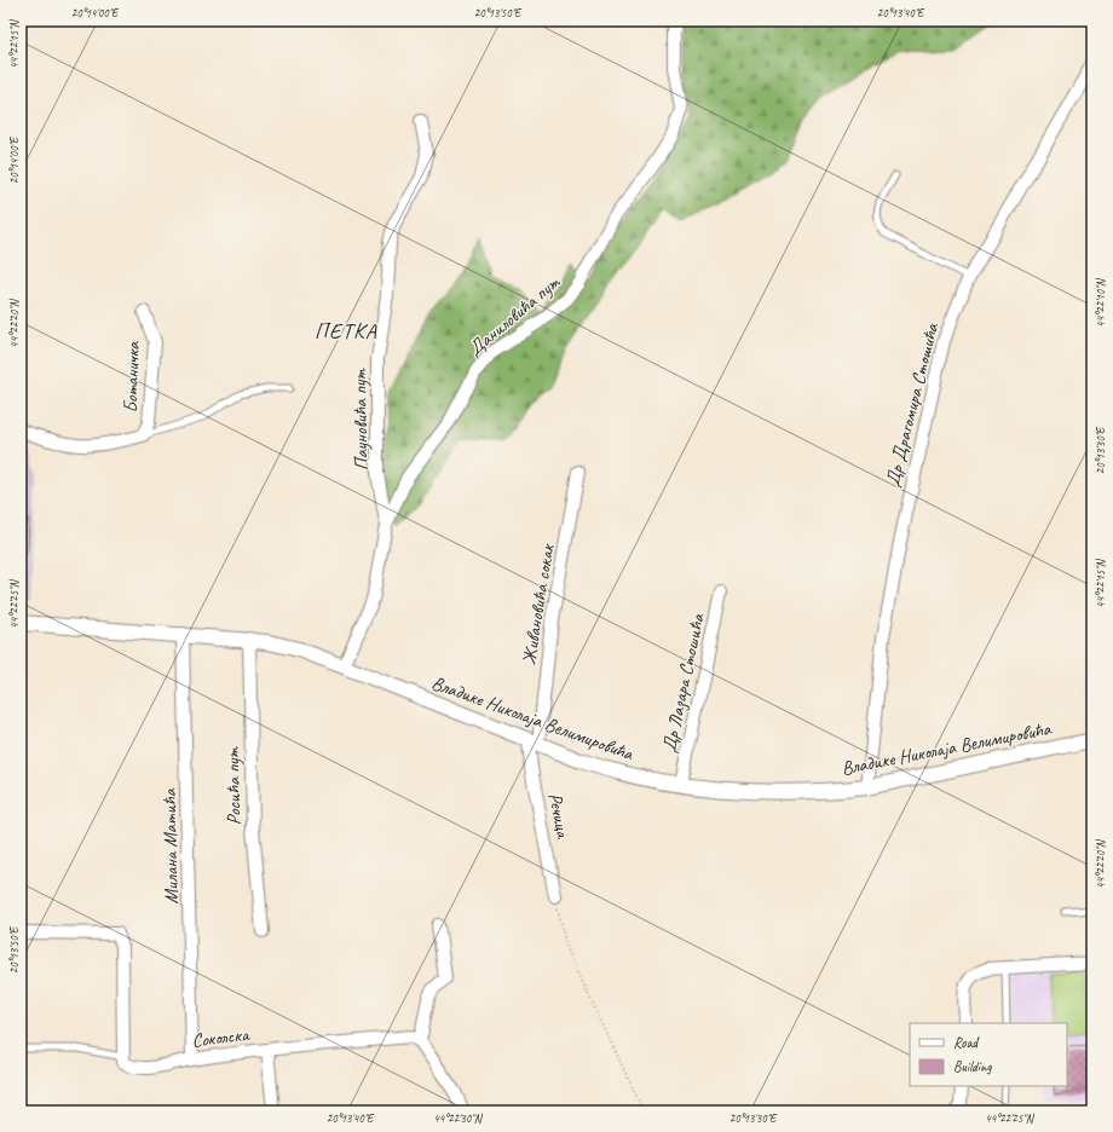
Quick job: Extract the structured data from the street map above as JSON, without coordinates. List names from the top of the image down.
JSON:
{
  "streets": {
    "street": [
      "Даниловића пут",
      "Ботаничка",
      "Др Драгомира Стошића",
      "Пауновића пут",
      "Живановића сокак",
      "Др Лазара Стошића",
      "Владике Николаја Велимировића",
      "Росића пут",
      "Речица",
      "Милана Матића",
      "Соколска"
    ]
  },
  "crossings": [
    ["Даниловића пут", "Пауновића пут"],
    ["Даниловића пут", "Владике Николаја Велимировића"],
    ["Др Драгомира Стошића", "Владике Николаја Велимировића"],
    ["Живановића сокак", "Владике Николаја Велимировића"],
    ["Живановића сокак", "Речица"],
    ["Др Лазара Стошића", "Владике Николаја Велимировића"],
    ["Владике Николаја Велимировића", "Росића пут"],
    ["Владике Николаја Велимировића", "Речица"],
    ["Владике Николаја Велимировића", "Милана Матића"],
    ["Милана Матића", "Соколска"]
  ],
  "districts": ["ПЕТКА"],
  "legend": ["Road", "Building"],
  "coordinates": [
    "20°14'00\"E",
    "20°13'50\"E",
    "20°13'40\"E",
    "44°22'15\"N",
    "44°22'10\"N",
    "44°22'20\"N",
    "20°13'30\"E",
    "44°22'25\"N",
    "44°22'30\"N"
  ]
}
